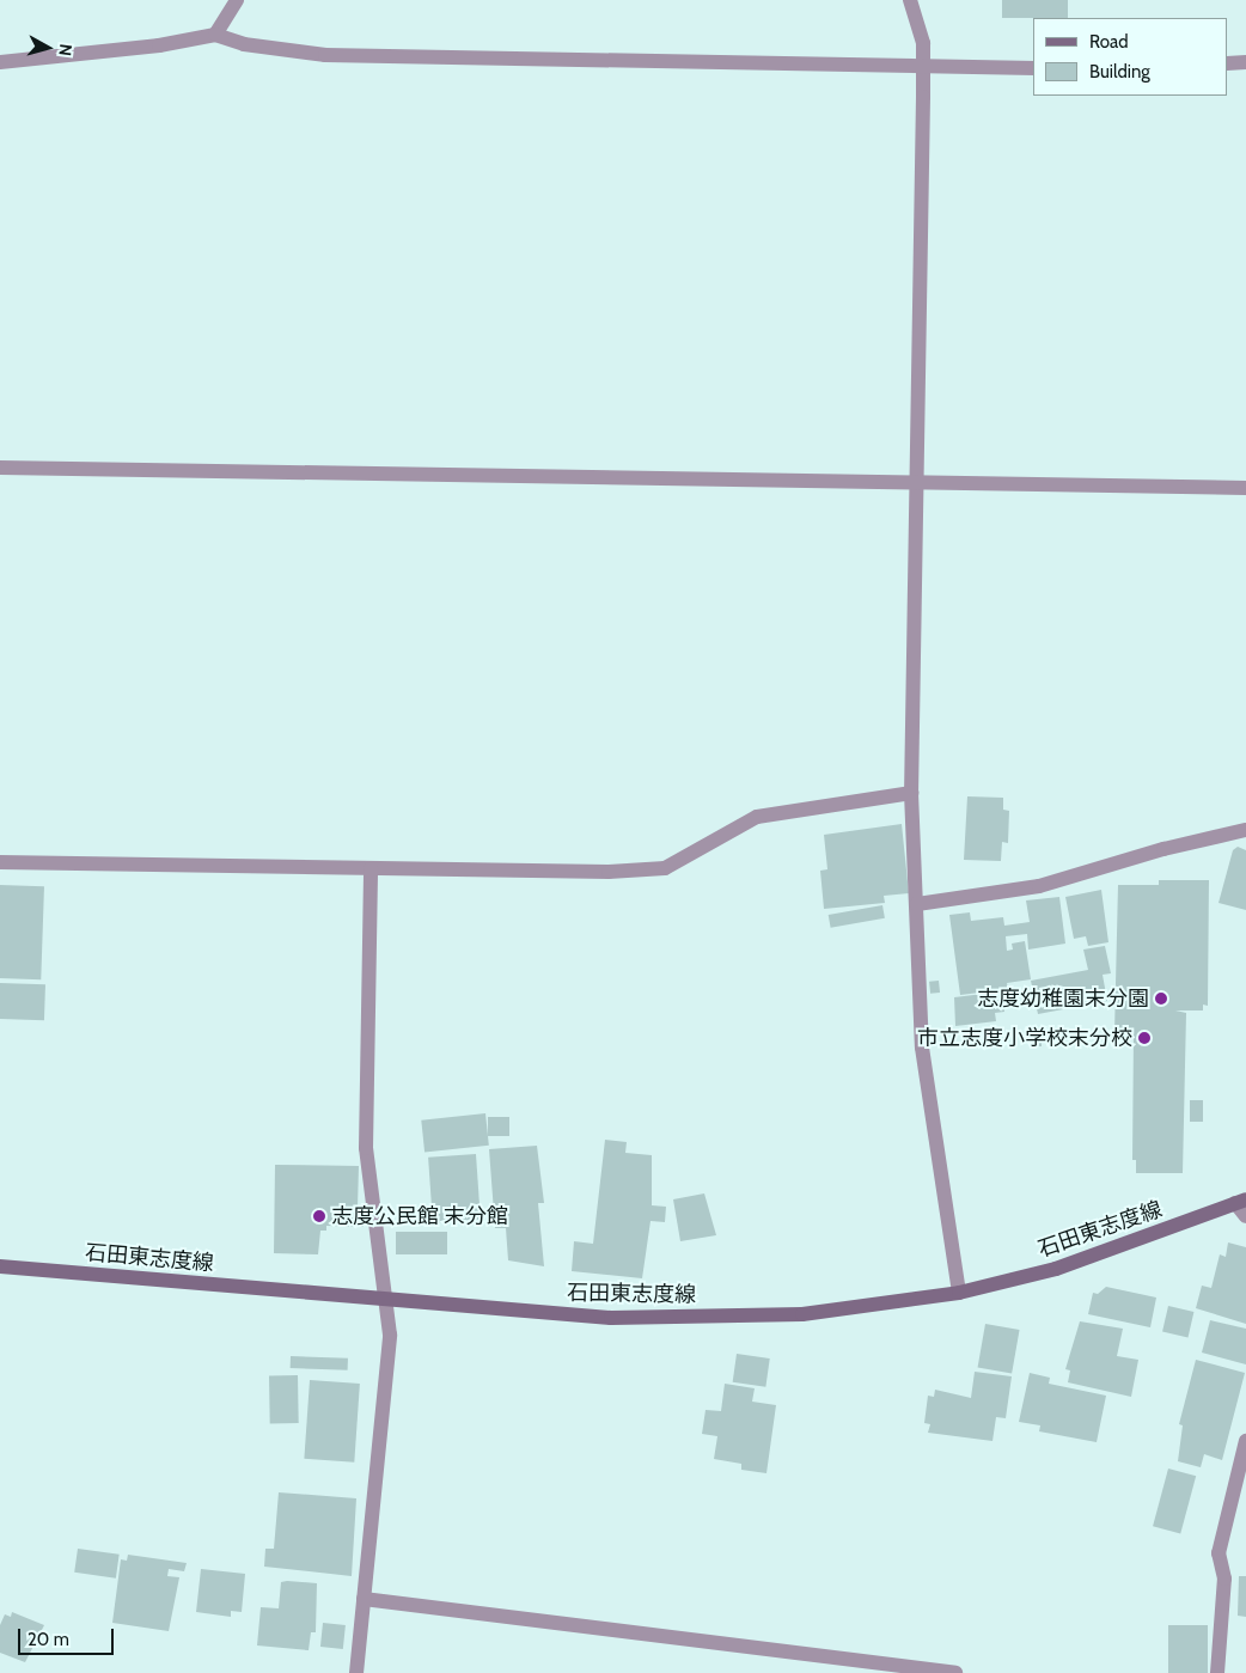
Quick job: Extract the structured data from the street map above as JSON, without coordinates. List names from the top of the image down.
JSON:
{
  "streets": {
    "main road": ["石田東志度線"]
  },
  "places": ["志度幼稚園末分園", "市立志度小学校末分校", "志度公民館 末分館"],
  "legend": ["Road", "Building"],
  "scale_bar": "20 m",
  "north": "right"
}
